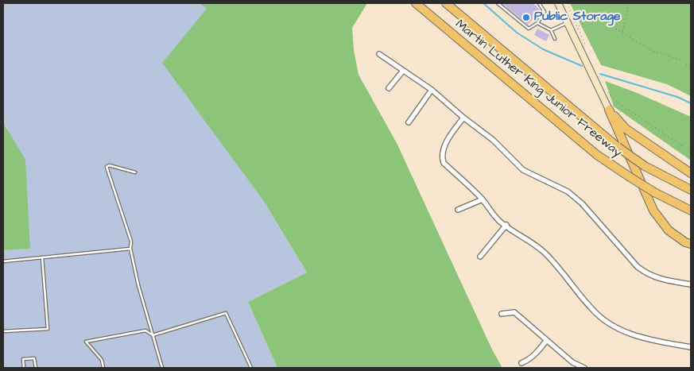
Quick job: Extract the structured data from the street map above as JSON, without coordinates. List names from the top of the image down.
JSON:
{
  "streets": {
    "highway": ["Martin Luther King Junior Freeway"]
  },
  "places": ["Public Storage"]
}
